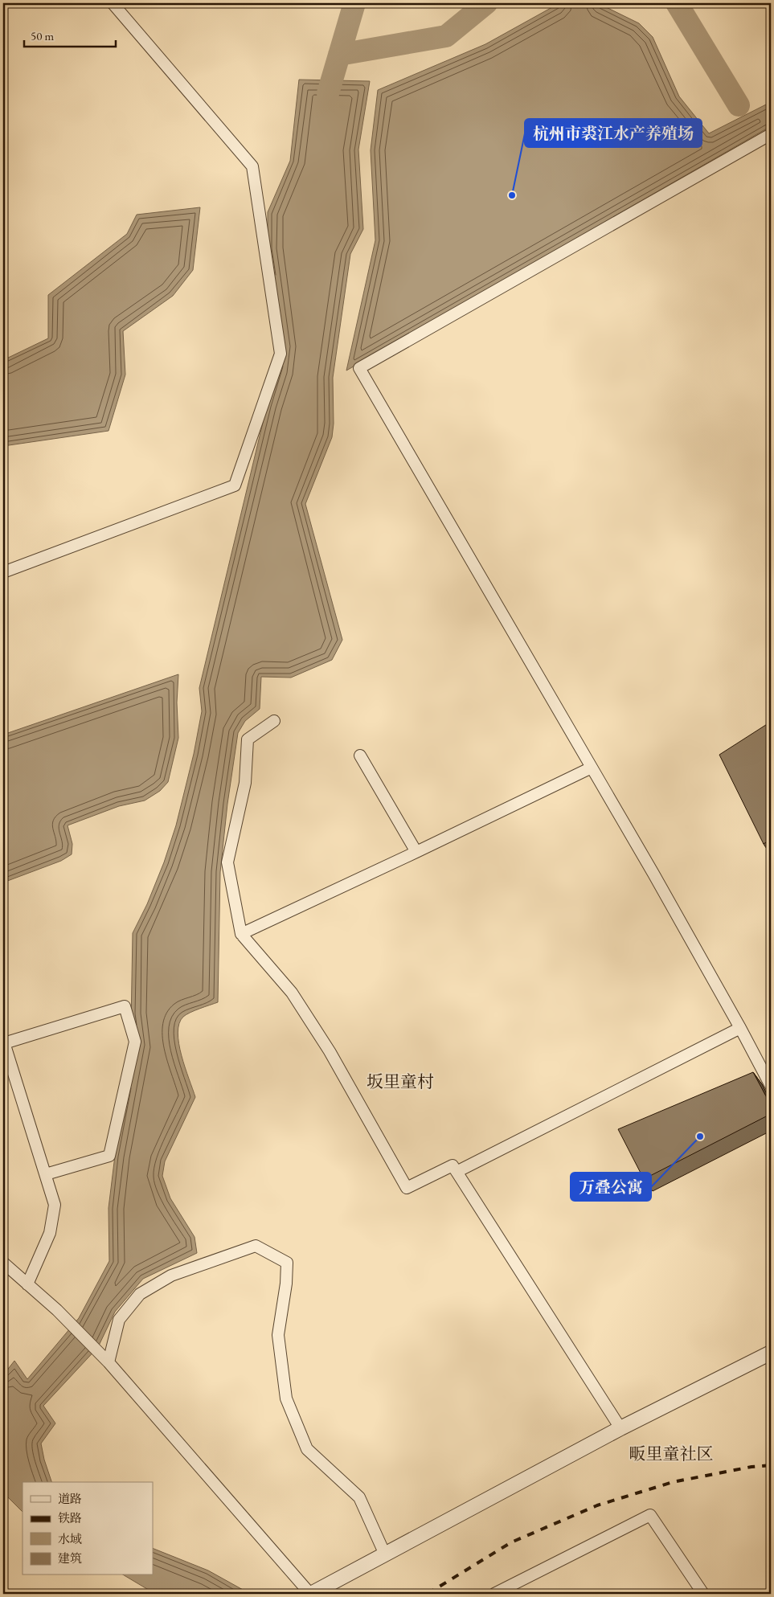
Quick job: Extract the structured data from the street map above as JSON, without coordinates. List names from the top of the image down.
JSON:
{
  "districts": ["坂里童村", "畈里童社区"],
  "places": ["杭州市裘江水产养殖场", "万叠公寓"],
  "legend": [
    "道路",
    "铁路",
    "水域",
    "建筑"
  ],
  "scale_bar": "50 m"
}
